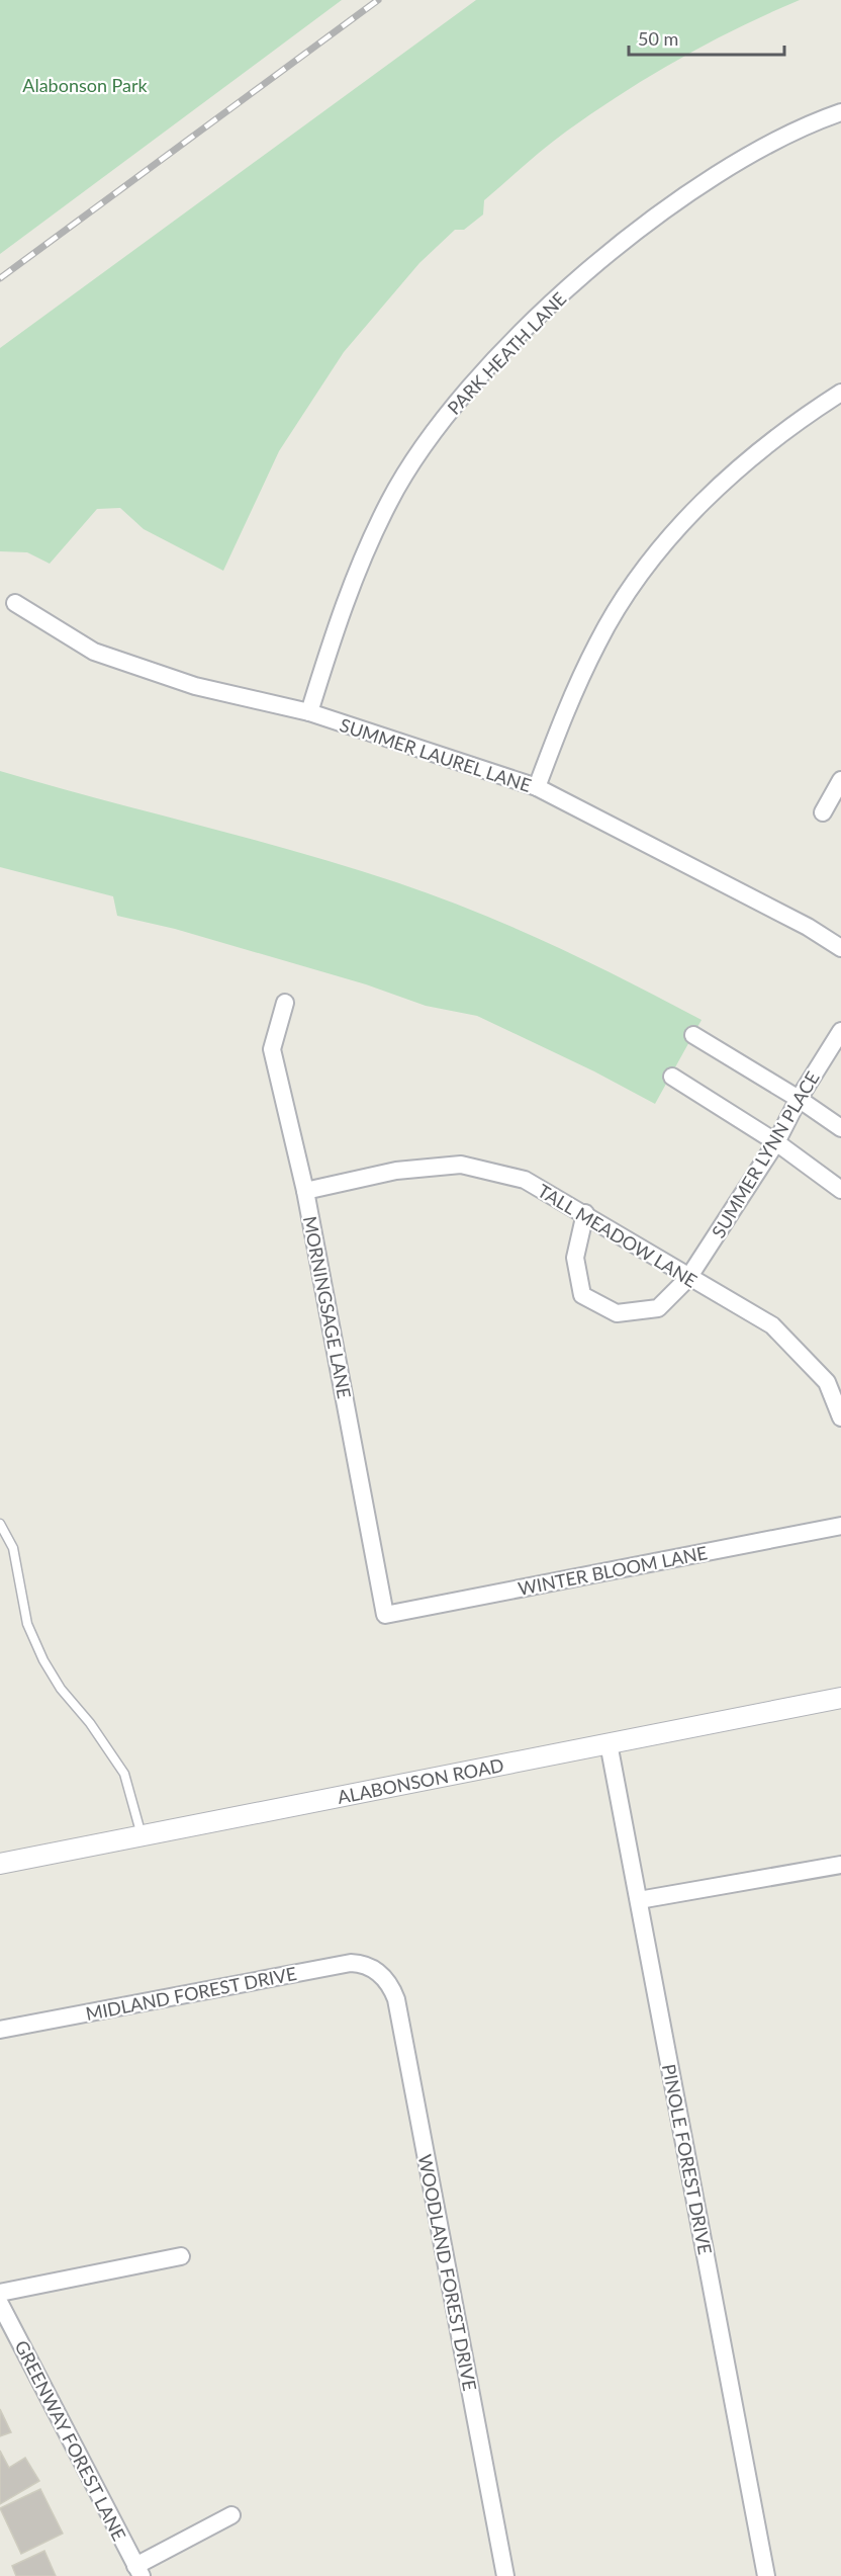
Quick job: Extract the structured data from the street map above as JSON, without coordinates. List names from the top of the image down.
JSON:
{
  "streets": {
    "street": [
      "PARK HEATH LANE",
      "SUMMER LAUREL LANE",
      "SUMMER LYNN PLACE",
      "TALL MEADOW LANE",
      "MORNINGSAGE LANE",
      "WINTER BLOOM LANE",
      "ALABONSON ROAD",
      "MIDLAND FOREST DRIVE",
      "PINOLE FOREST DRIVE",
      "WOODLAND FOREST DRIVE",
      "GREENWAY FOREST LANE"
    ]
  },
  "crossings": [
    ["PARK HEATH LANE", "SUMMER LAUREL LANE"],
    ["SUMMER LYNN PLACE", "TALL MEADOW LANE"],
    ["TALL MEADOW LANE", "MORNINGSAGE LANE"],
    ["MORNINGSAGE LANE", "WINTER BLOOM LANE"],
    ["ALABONSON ROAD", "PINOLE FOREST DRIVE"],
    ["MIDLAND FOREST DRIVE", "WOODLAND FOREST DRIVE"]
  ],
  "parks": ["Alabonson Park"],
  "scale_bar": "50 m"
}
